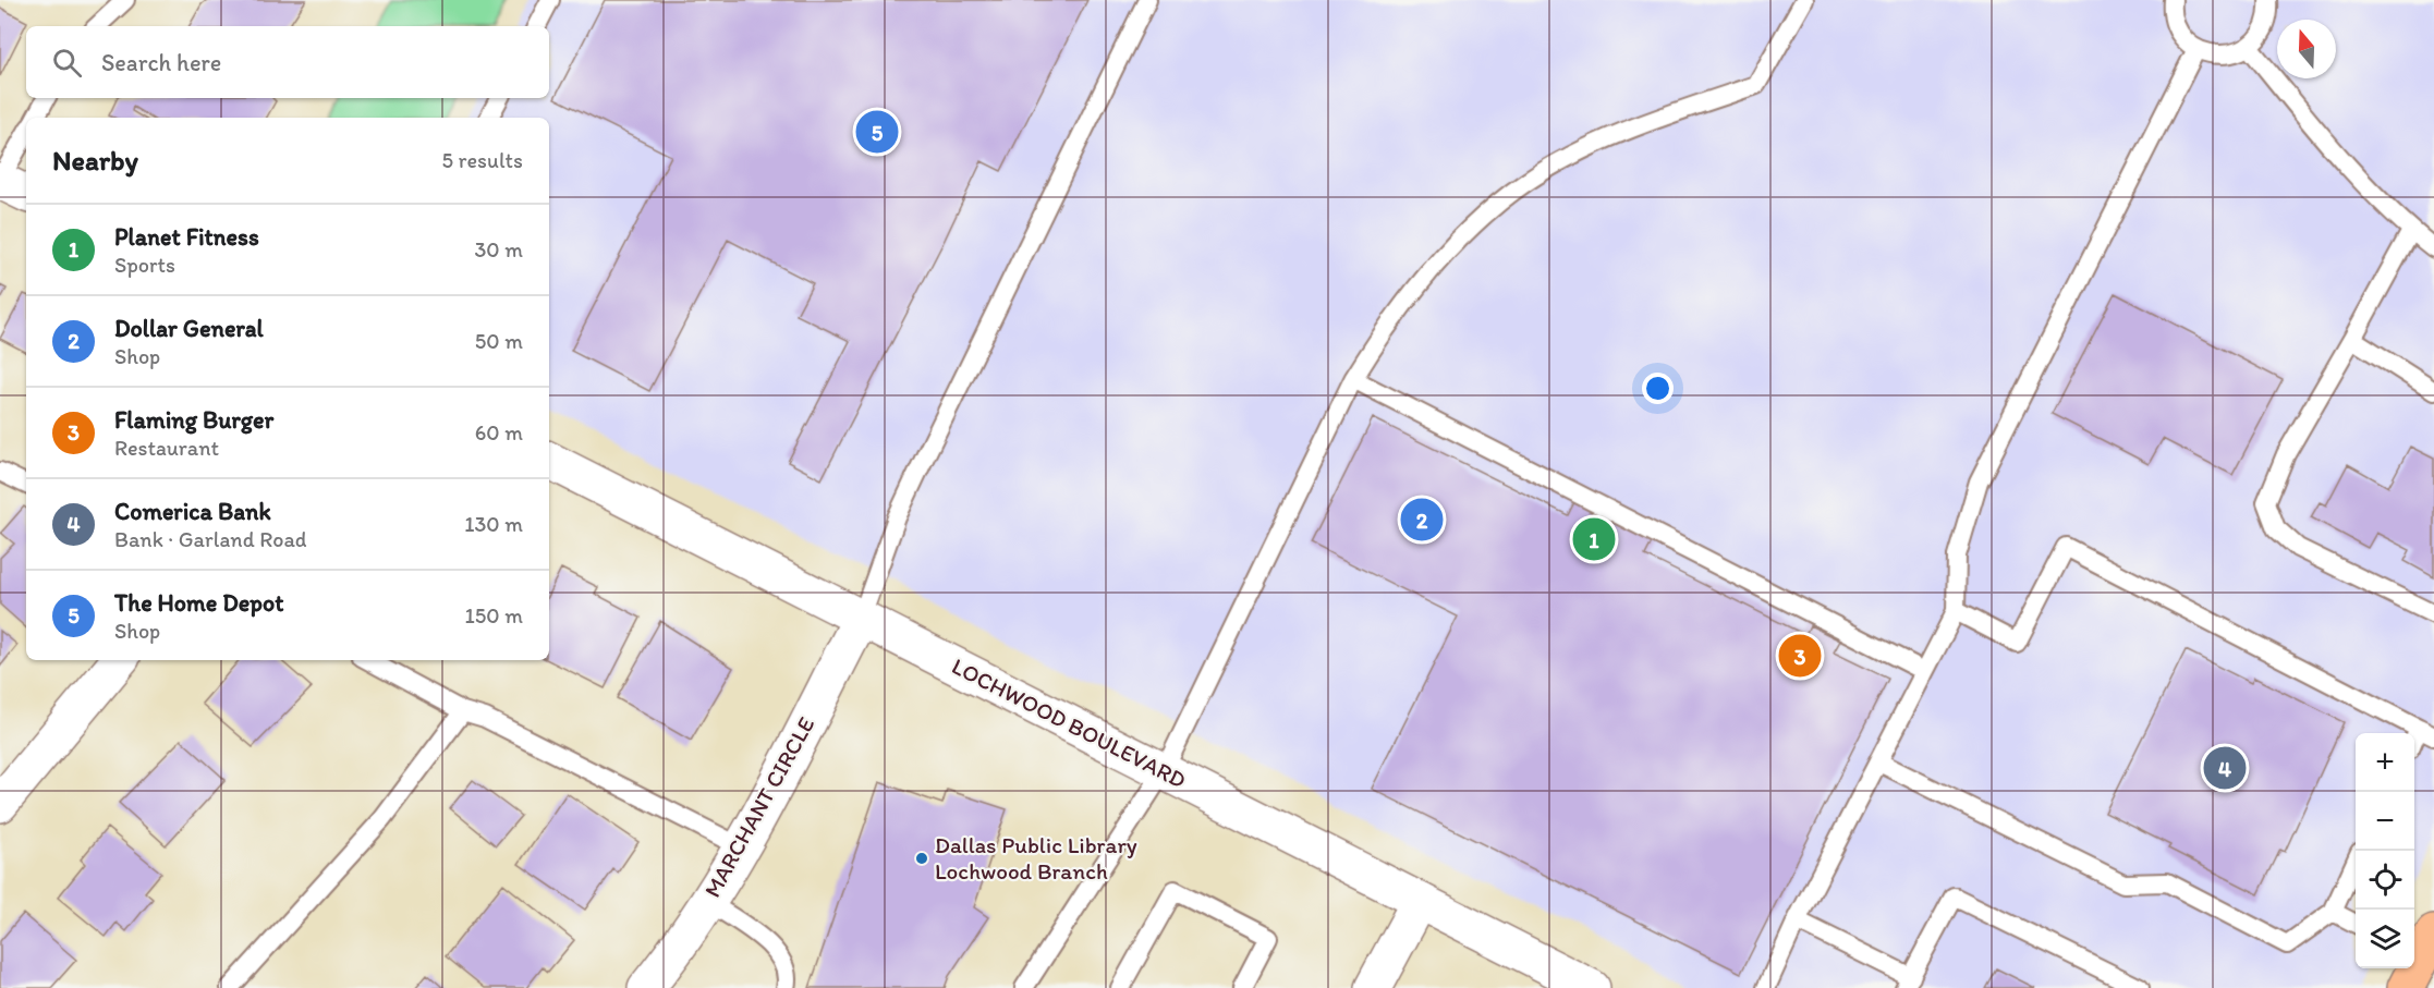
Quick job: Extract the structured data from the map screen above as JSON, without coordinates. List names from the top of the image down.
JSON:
{
  "streets": {
    "street": ["LOCHWOOD BOULEVARD", "MARCHANT CIRCLE"]
  },
  "crossings": [
    ["LOCHWOOD BOULEVARD", "MARCHANT CIRCLE"]
  ],
  "places": ["Dallas Public Library Lochwood Branch"],
  "north": "top",
  "page": {
    "search": "Search here",
    "pins": [
      "5",
      "2",
      "1",
      "3",
      "4"
    ],
    "heading": ["Nearby", "5 results"],
    "list": [
      {
        "mark": "1",
        "name": "Planet Fitness",
        "note": "Sports",
        "value": "30 m"
      },
      {
        "mark": "2",
        "name": "Dollar General",
        "note": "Shop",
        "value": "50 m"
      },
      {
        "mark": "3",
        "name": "Flaming Burger",
        "note": "Restaurant",
        "value": "60 m"
      },
      {
        "mark": "4",
        "name": "Comerica Bank",
        "note": "Bank · Garland Road",
        "value": "130 m"
      },
      {
        "mark": "5",
        "name": "The Home Depot",
        "note": "Shop",
        "value": "150 m"
      }
    ],
    "map_buttons": ["+", "−"]
  }
}
